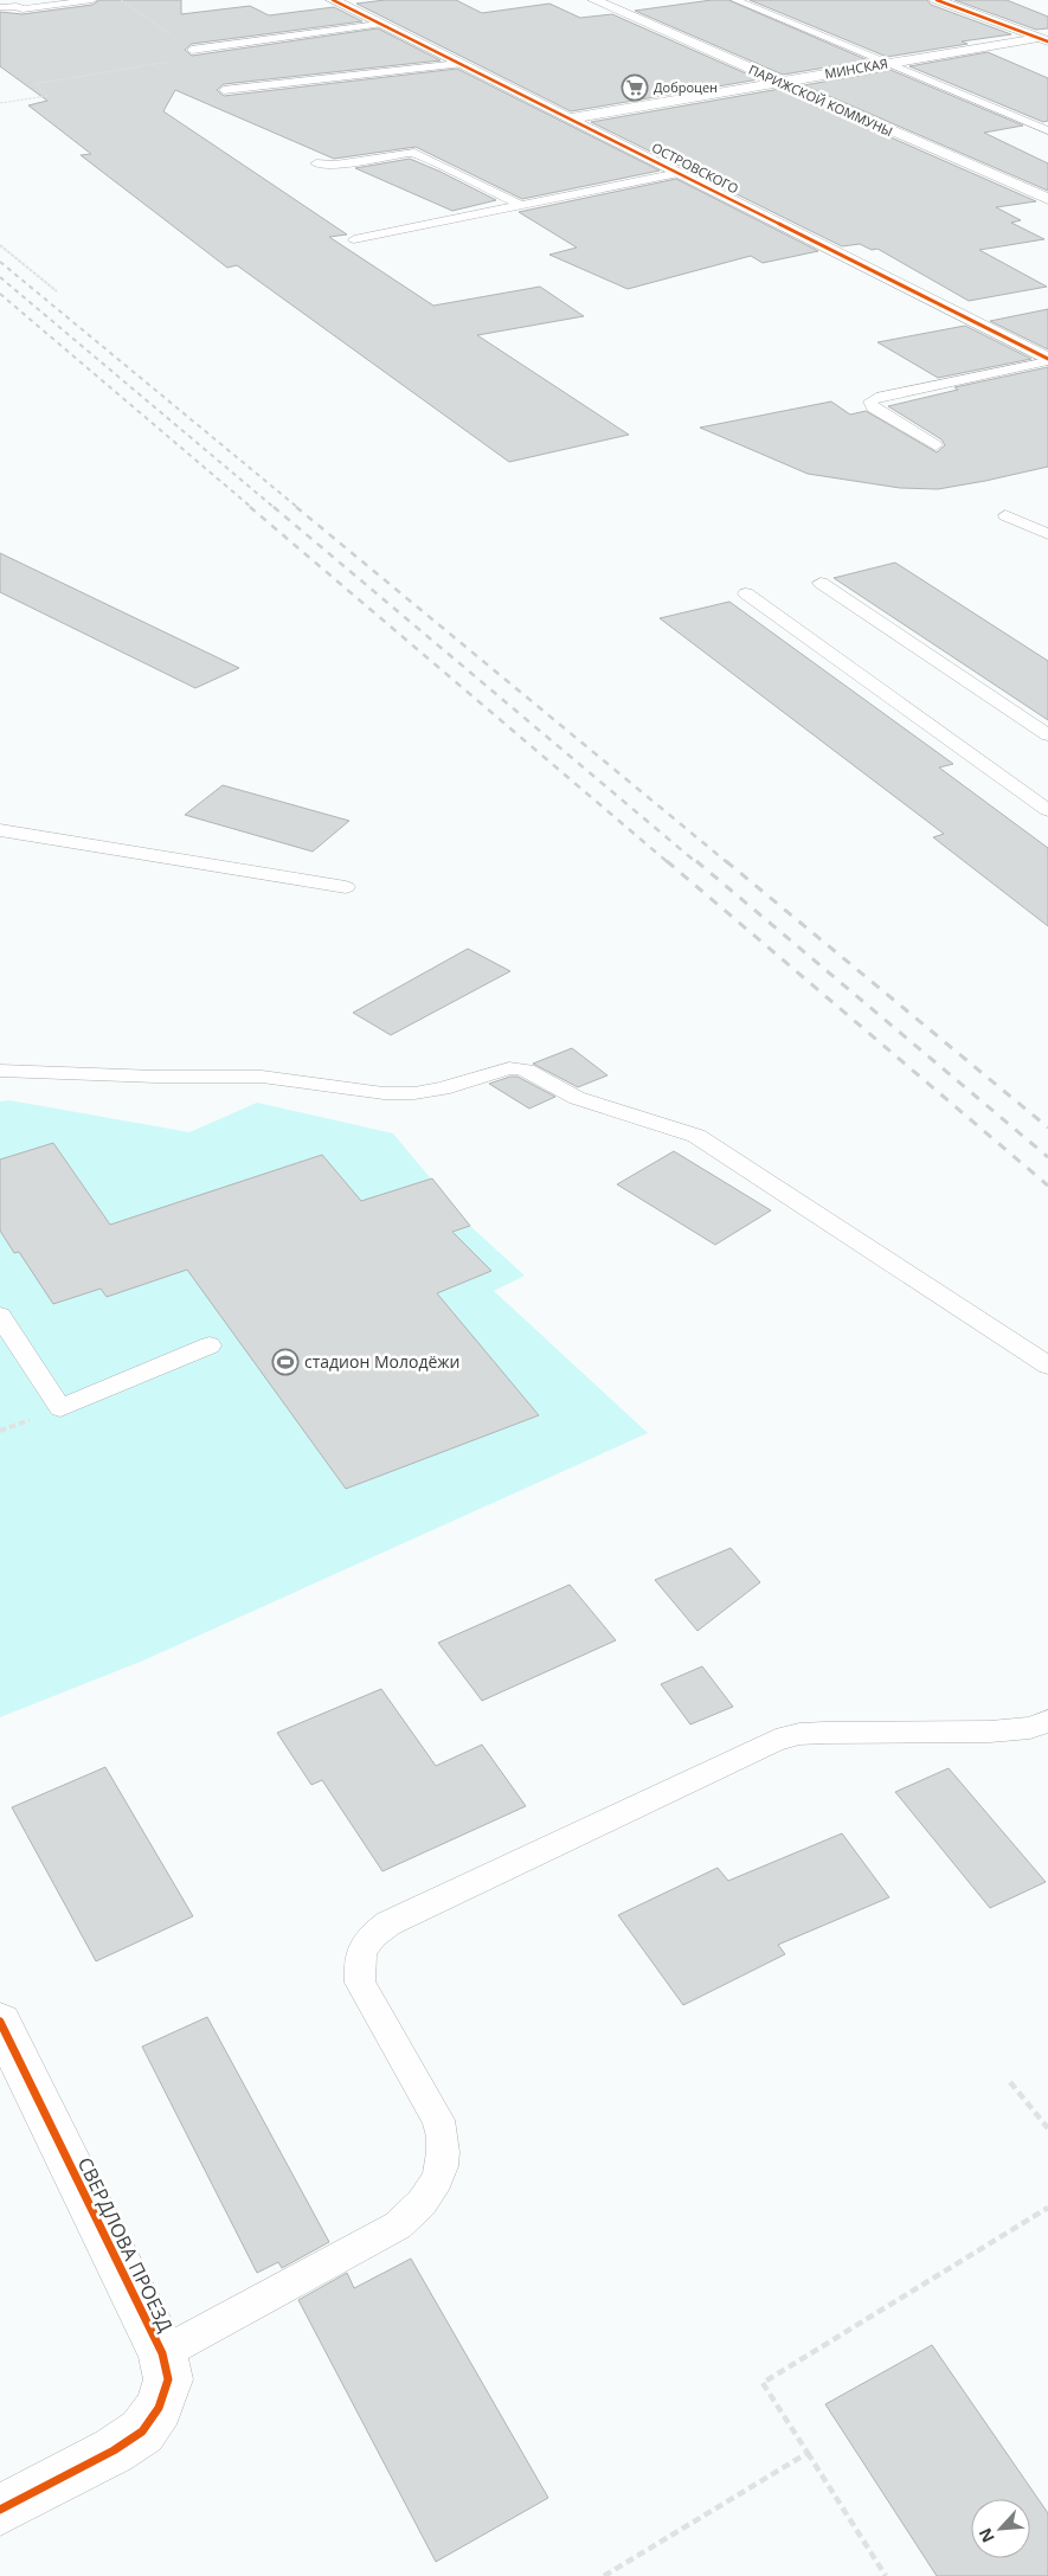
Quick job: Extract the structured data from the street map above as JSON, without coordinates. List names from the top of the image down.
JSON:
{
  "streets": {
    "street": [
      "МИНСКАЯ",
      "ПАРИЖСКОЙ КОММУНЫ",
      "ОСТРОВСКОГО",
      "СВЕРДЛОВА ПРОЕЗД"
    ]
  },
  "crossings": [
    ["МИНСКАЯ", "ПАРИЖСКОЙ КОММУНЫ"],
    ["МИНСКАЯ", "ОСТРОВСКОГО"]
  ],
  "places": {
    "supermarket": ["Доброцен"],
    "sports": ["стадион Молодёжи"]
  },
  "north": "bottom left"
}
